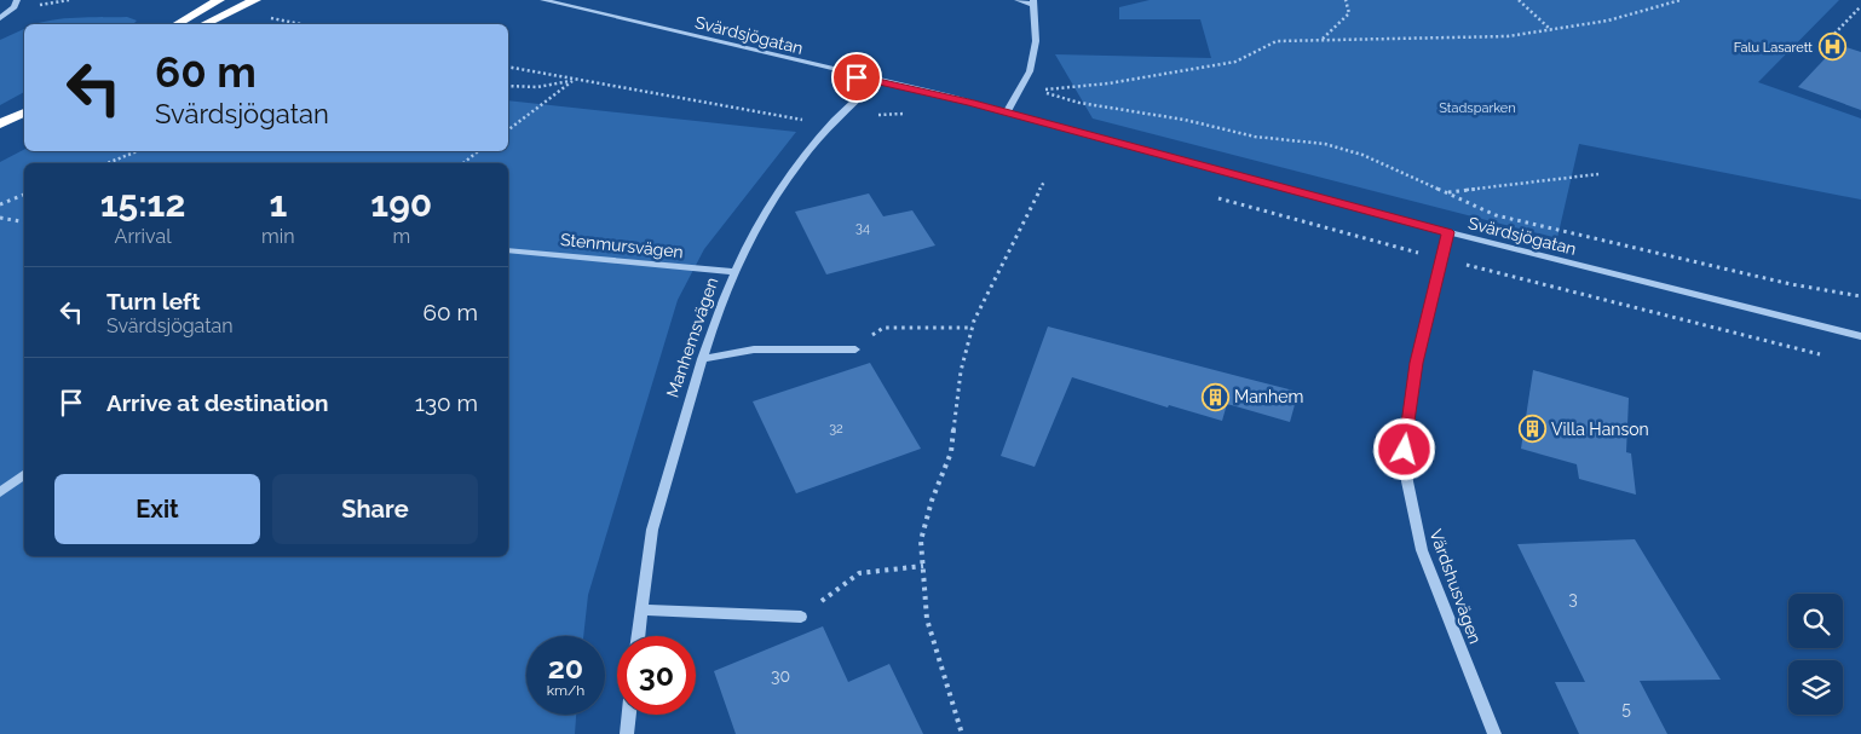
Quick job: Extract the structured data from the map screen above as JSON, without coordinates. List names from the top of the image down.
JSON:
{
  "streets": {
    "street": [
      "Svärdsjögatan",
      "Stenmursvägen",
      "Manhemsvägen",
      "Värdshusvägen"
    ]
  },
  "crossings": [
    ["Svärdsjögatan", "Manhemsvägen"],
    ["Svärdsjögatan", "Värdshusvägen"],
    ["Stenmursvägen", "Manhemsvägen"]
  ],
  "parks": ["Stadsparken"],
  "places": {
    "hospital": ["Falu Lasarett"],
    "building": ["Manhem", "Villa Hanson"]
  },
  "house_numbers": [
    "34",
    "32",
    "3",
    "30",
    "5"
  ],
  "page": {
    "turn": ["60 m", "Svärdsjögatan"],
    "eta": [
      "15:12",
      "Arrival",
      "1",
      "min",
      "190",
      "m"
    ],
    "list": [
      {
        "name": "Turn left",
        "note": "Svärdsjögatan",
        "value": "60 m"
      },
      {
        "name": "Arrive at destination",
        "value": "130 m"
      }
    ],
    "buttons": ["Exit", "Share"],
    "speed": "20 km/h",
    "limit": "30"
  }
}
